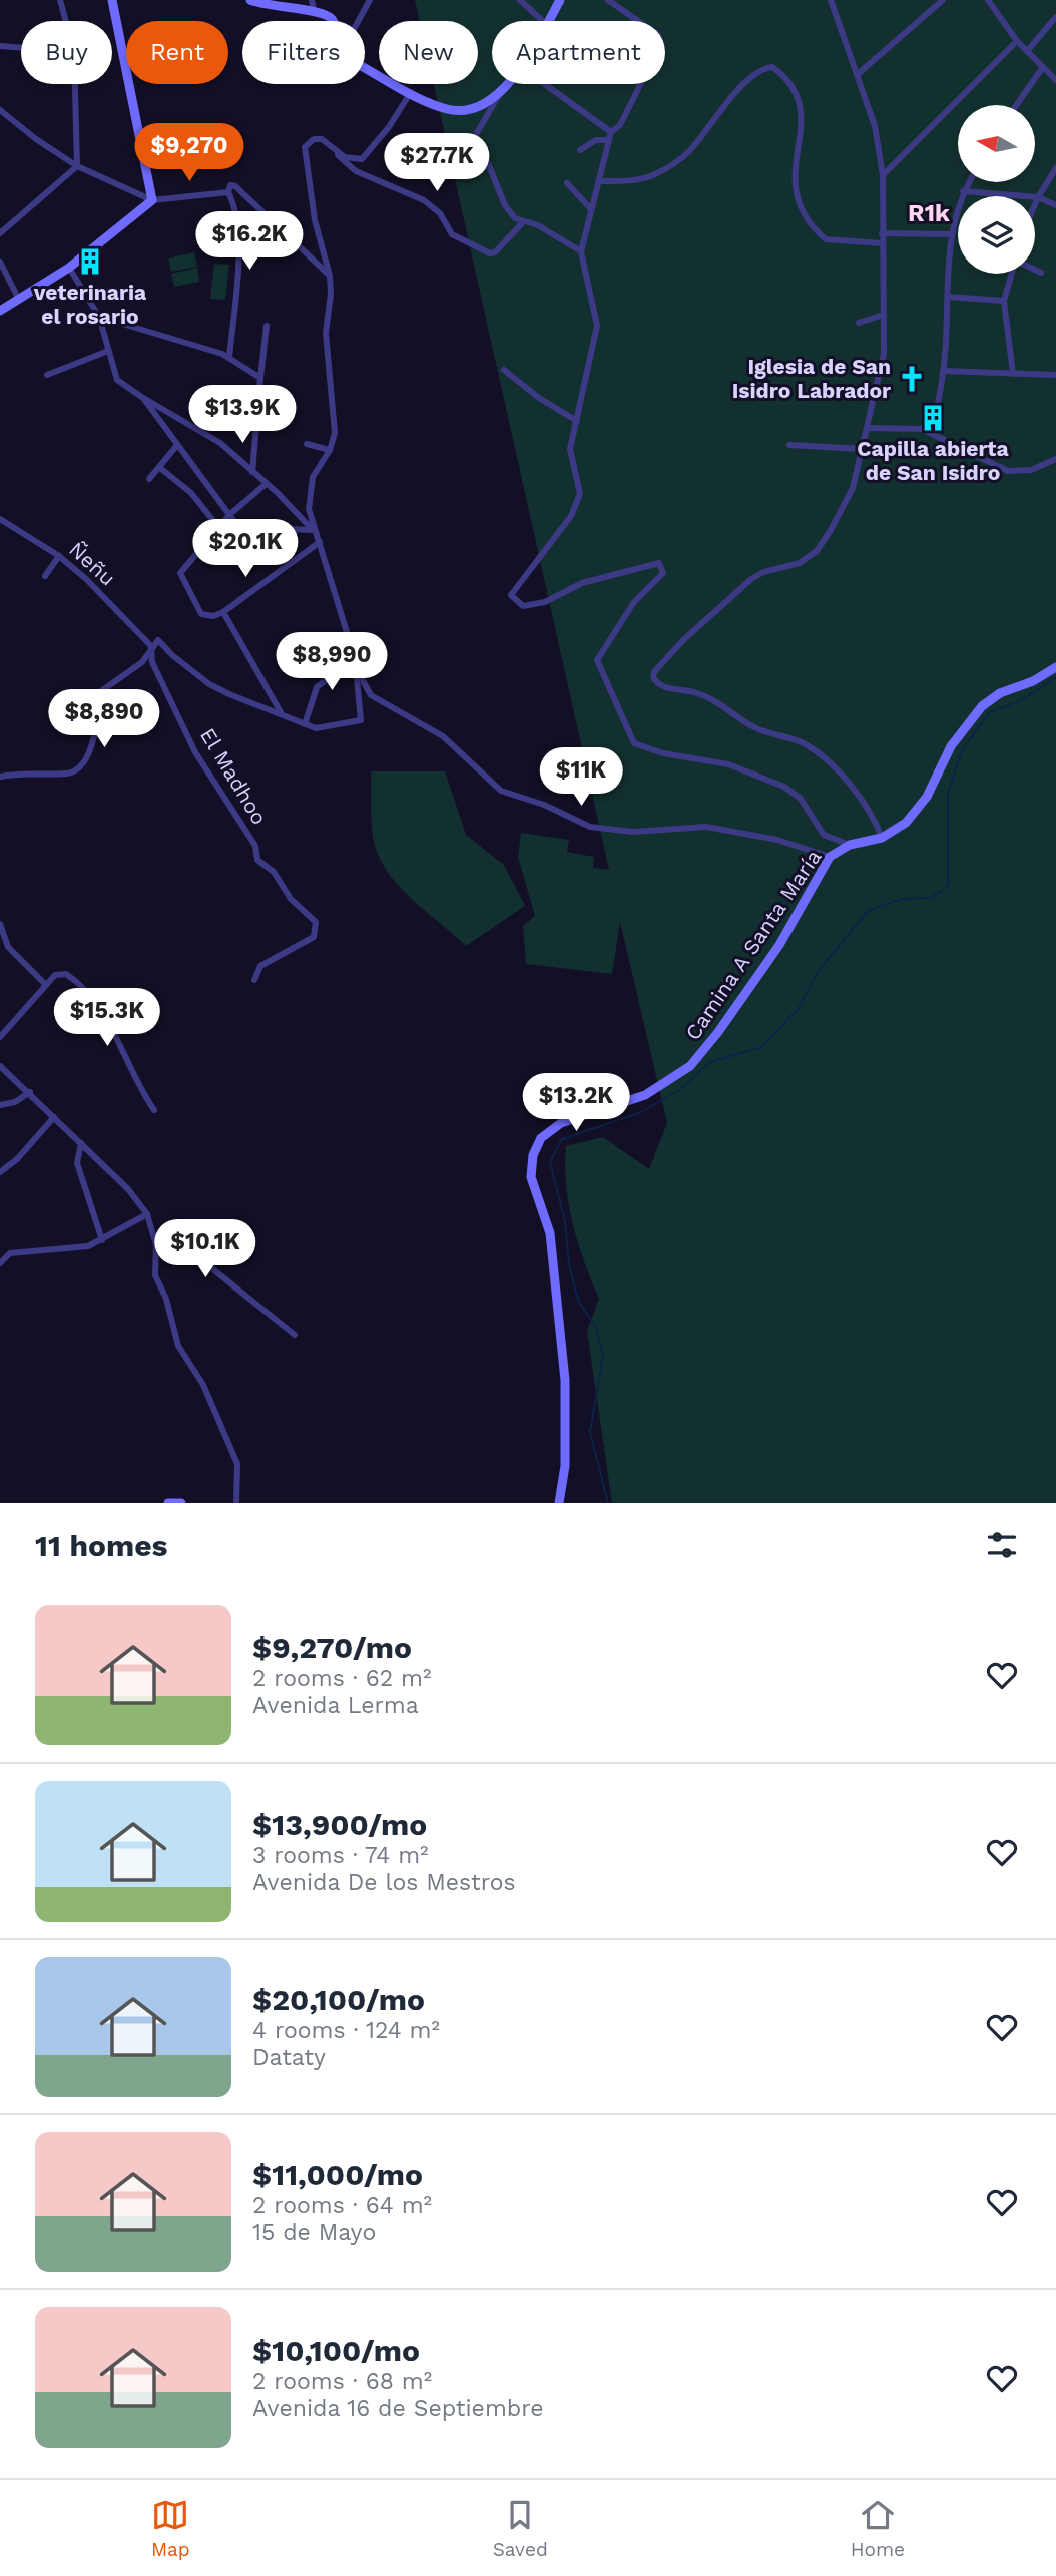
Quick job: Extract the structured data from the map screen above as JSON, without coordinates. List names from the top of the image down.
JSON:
{
  "streets": {
    "main road": ["Camina A Santa María"],
    "street": ["Ñeñu", "El Madhoo"]
  },
  "crossings": [
    ["Ñeñu", "El Madhoo"]
  ],
  "districts": ["R1k"],
  "places": {
    "building": ["veterinaria el rosario", "Capilla abierta de San Isidro"],
    "church": ["Iglesia de San Isidro Labrador"]
  },
  "north": "left",
  "page": {
    "chip": [
      "Buy",
      "Rent",
      "Filters",
      "New",
      "Apartment"
    ],
    "price": [
      "$9,270",
      "$27.7K",
      "$16.2K",
      "$13.9K",
      "$20.1K",
      "$8,990",
      "$8,890",
      "$11K",
      "$15.3K",
      "$13.2K",
      "$10.1K"
    ],
    "heading": "11 homes",
    "list": [
      {
        "name": "$9,270/mo",
        "note": "2 rooms · 62 m² · Avenida Lerma"
      },
      {
        "name": "$13,900/mo",
        "note": "3 rooms · 74 m² · Avenida De los Mestros"
      },
      {
        "name": "$20,100/mo",
        "note": "4 rooms · 124 m² · Dataty"
      },
      {
        "name": "$11,000/mo",
        "note": "2 rooms · 64 m² · 15 de Mayo"
      },
      {
        "name": "$10,100/mo",
        "note": "2 rooms · 68 m² · Avenida 16 de Septiembre"
      }
    ],
    "tabs": ["Map", "Saved", "Home"]
  }
}
